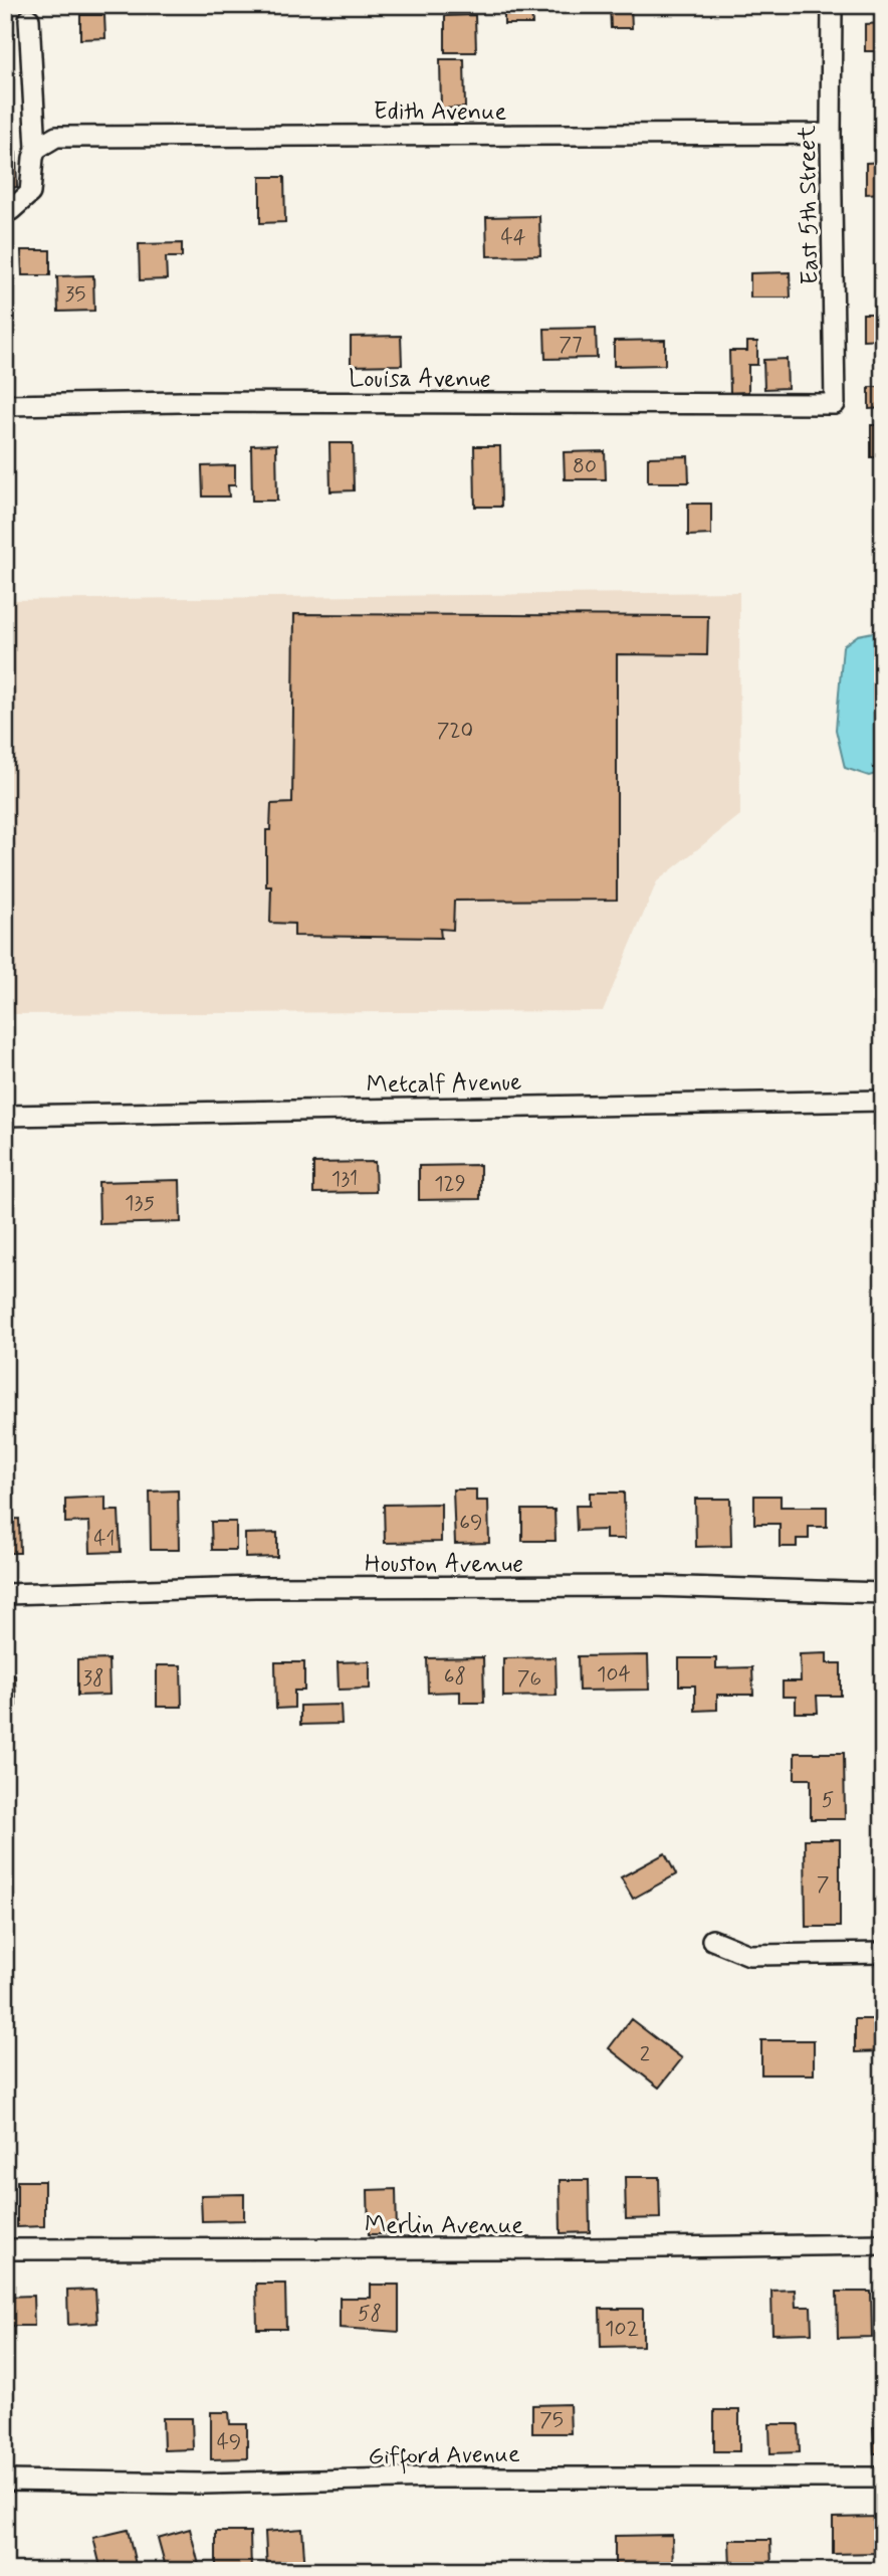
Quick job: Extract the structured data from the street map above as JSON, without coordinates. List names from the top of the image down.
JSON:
{
  "streets": {
    "street": [
      "Edith Avenue",
      "East 5th Street",
      "Louisa Avenue",
      "Metcalf Avenue",
      "Houston Avenue",
      "Merlin Avenue",
      "Gifford Avenue"
    ]
  },
  "crossings": [
    ["Edith Avenue", "East 5th Street"],
    ["East 5th Street", "Louisa Avenue"]
  ],
  "house_numbers": [
    "44",
    "35",
    "77",
    "80",
    "720",
    "131",
    "129",
    "135",
    "69",
    "41",
    "104",
    "68",
    "38",
    "76",
    "5",
    "7",
    "2",
    "58",
    "102",
    "75",
    "49"
  ]
}
